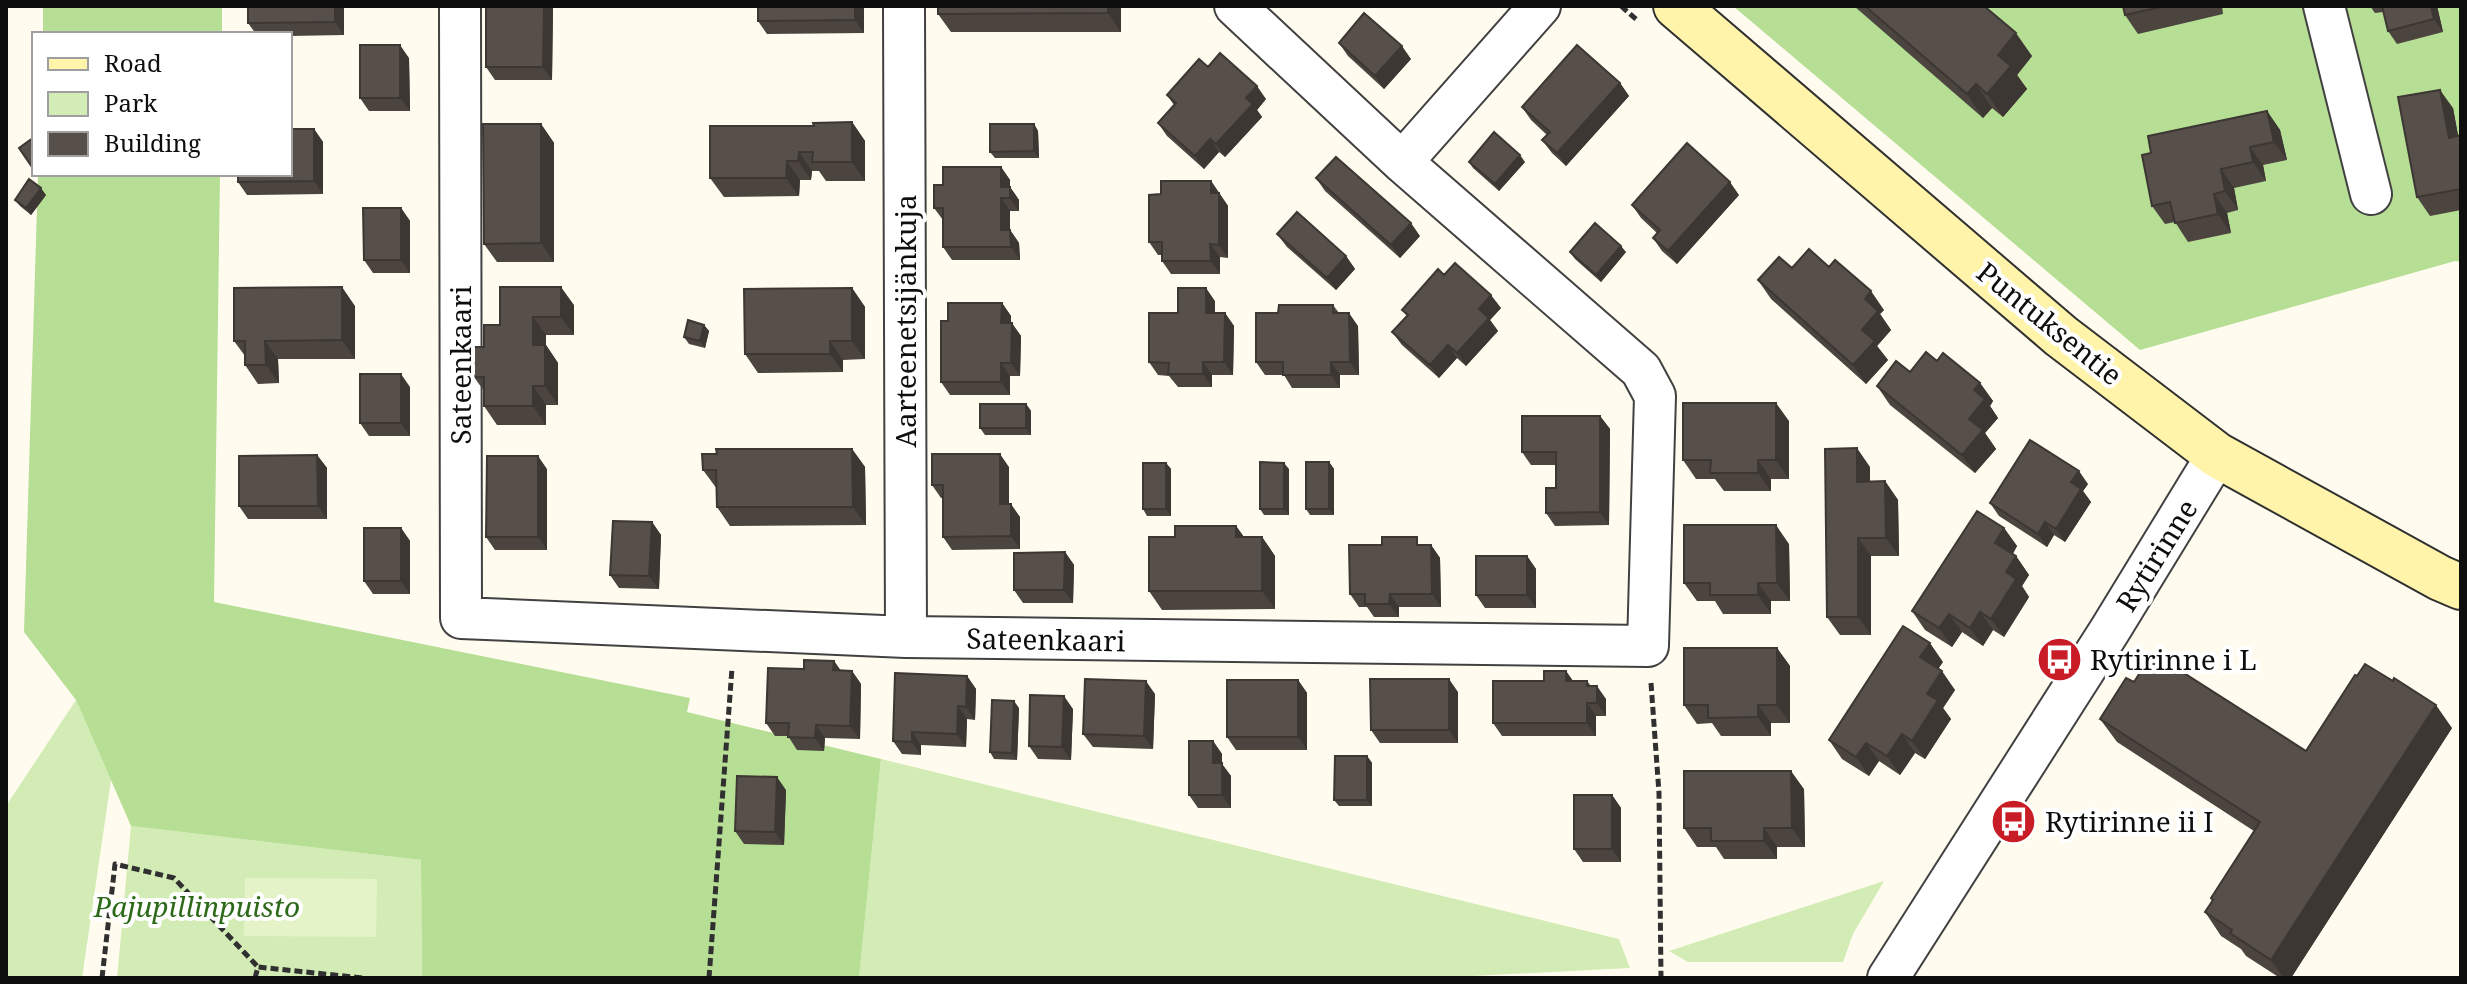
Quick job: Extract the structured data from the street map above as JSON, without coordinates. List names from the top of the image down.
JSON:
{
  "streets": {
    "street": [
      "Aarteenetsijänkuja",
      "Puntuksentie",
      "Sateenkaari",
      "Rytirinne"
    ]
  },
  "crossings": [
    ["Aarteenetsijänkuja", "Sateenkaari"],
    ["Puntuksentie", "Rytirinne"]
  ],
  "parks": ["Pajupillinpuisto"],
  "places": {
    "bus stop": ["Rytirinne i L", "Rytirinne ii I"]
  },
  "legend": ["Road", "Park", "Building"]
}
